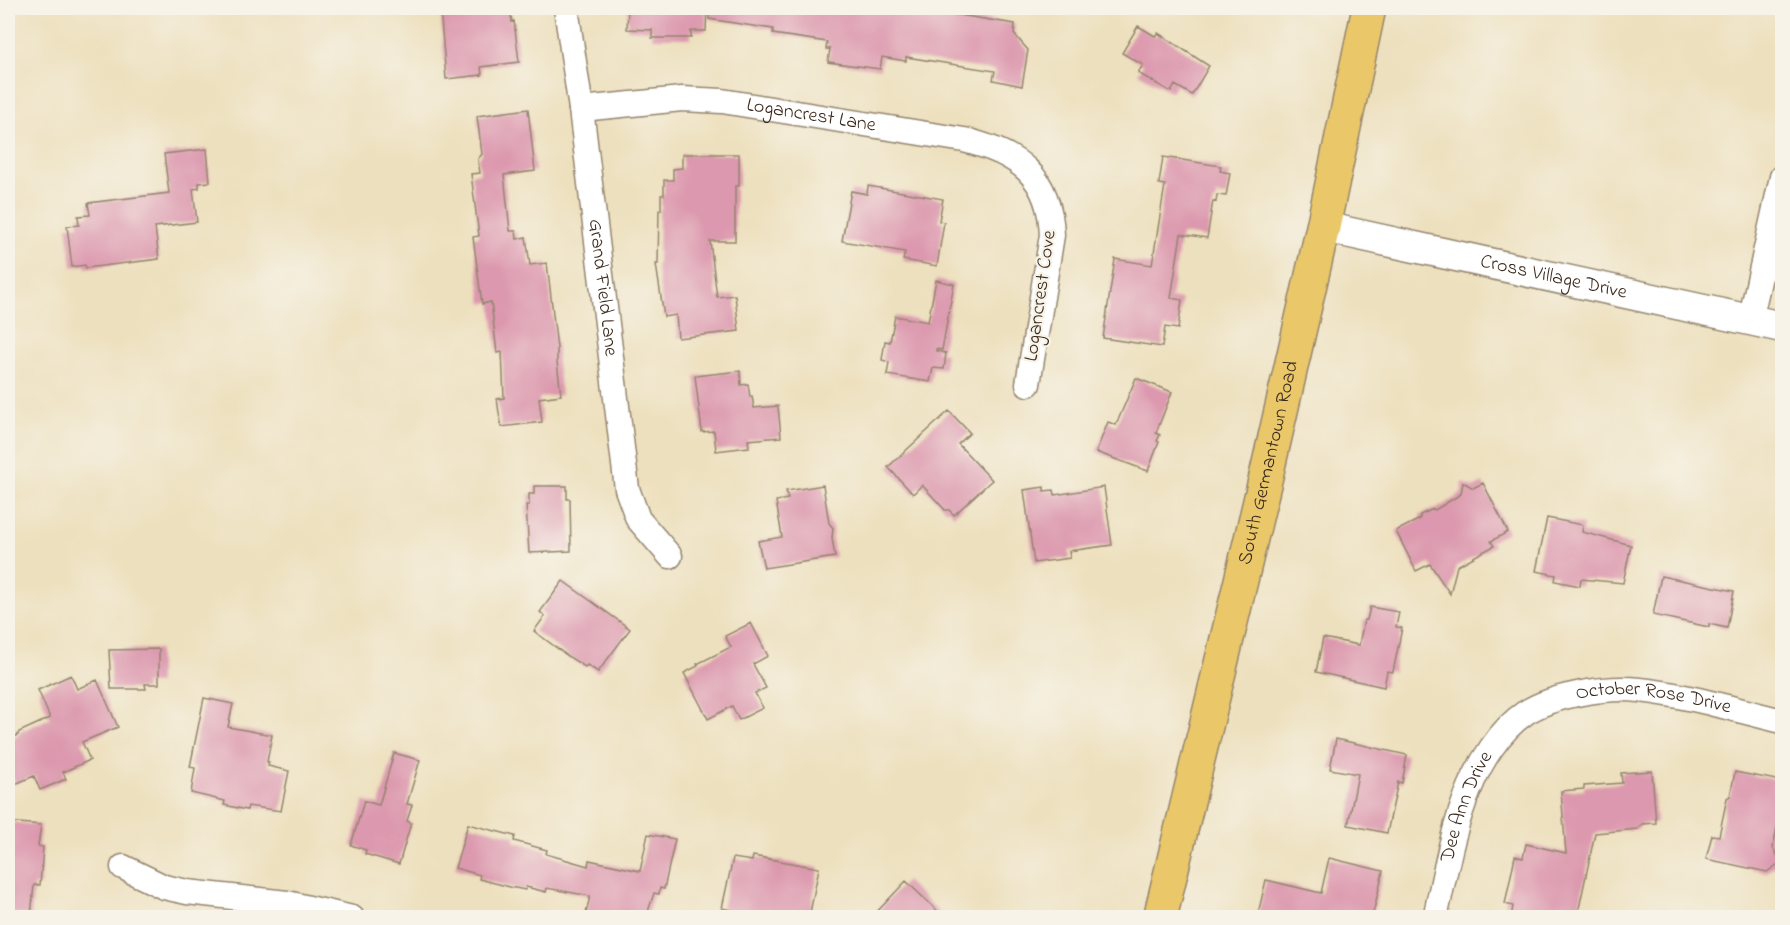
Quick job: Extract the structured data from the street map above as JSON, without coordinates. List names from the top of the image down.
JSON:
{
  "streets": {
    "main road": ["South Germantown Road"],
    "street": [
      "Logancrest Lane",
      "Cross Village Drive",
      "Grand Field Lane",
      "Logancrest Cove",
      "October Rose Drive",
      "Dee Ann Drive"
    ]
  },
  "crossings": [
    ["Logancrest Lane", "Grand Field Lane"],
    ["Logancrest Lane", "Logancrest Cove"],
    ["Cross Village Drive", "South Germantown Road"],
    ["October Rose Drive", "Dee Ann Drive"]
  ]
}
